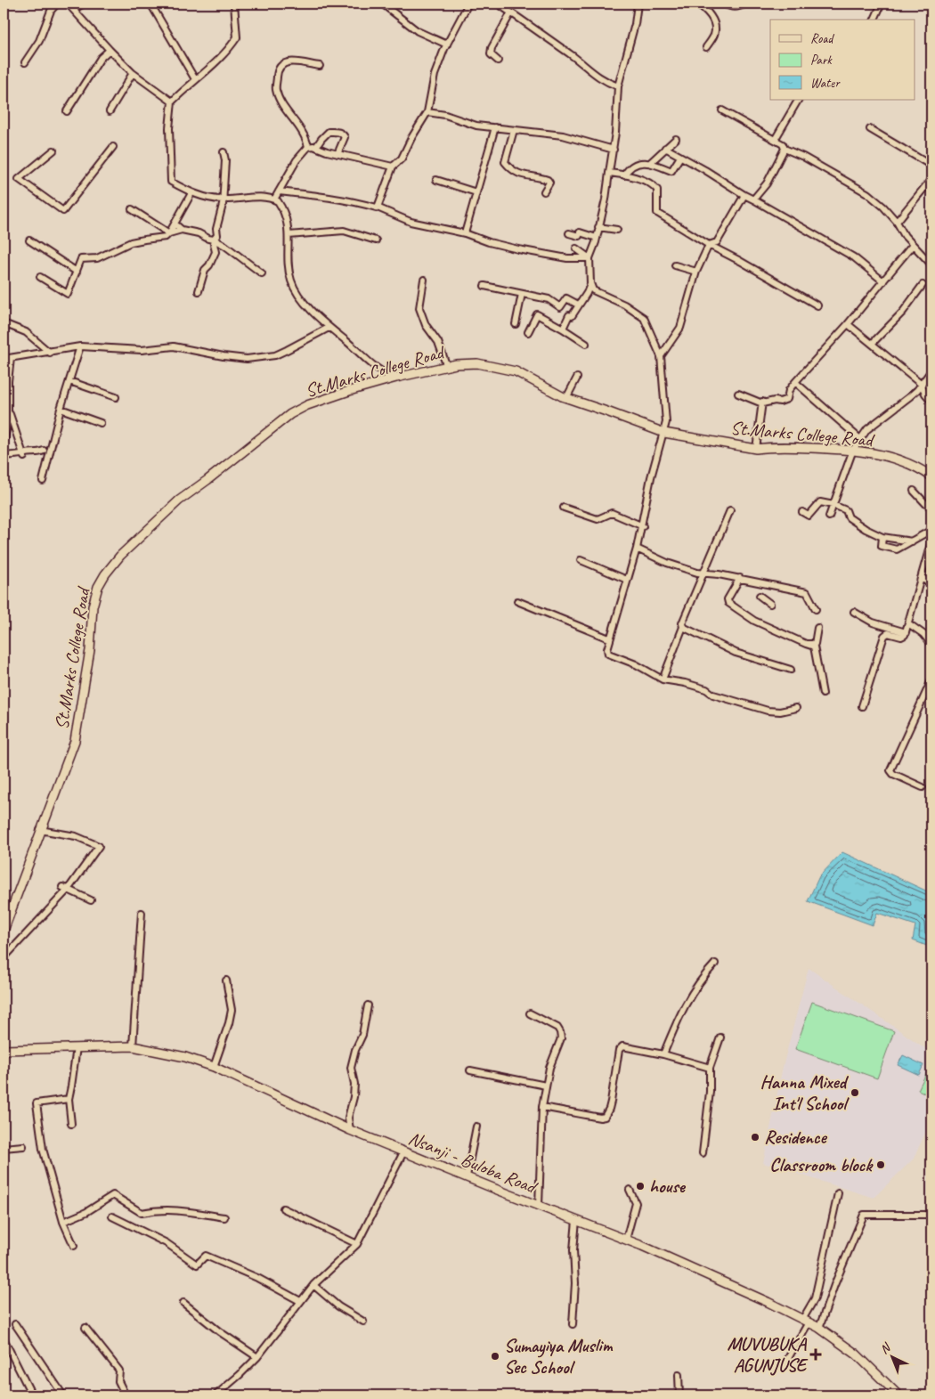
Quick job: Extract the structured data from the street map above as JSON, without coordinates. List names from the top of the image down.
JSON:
{
  "streets": {
    "main road": ["St.Marks College Road", "Nsanji - Buloba Road"]
  },
  "places": {
    "other": [
      "Hanna Mixed Int'l School",
      "Residence",
      "Classroom block",
      "house",
      "Sumayiya Muslim Sec School"
    ],
    "health": ["MUVUBUKA AGUNJUSE"]
  },
  "legend": ["Road", "Park", "Water"],
  "north": "top left"
}
